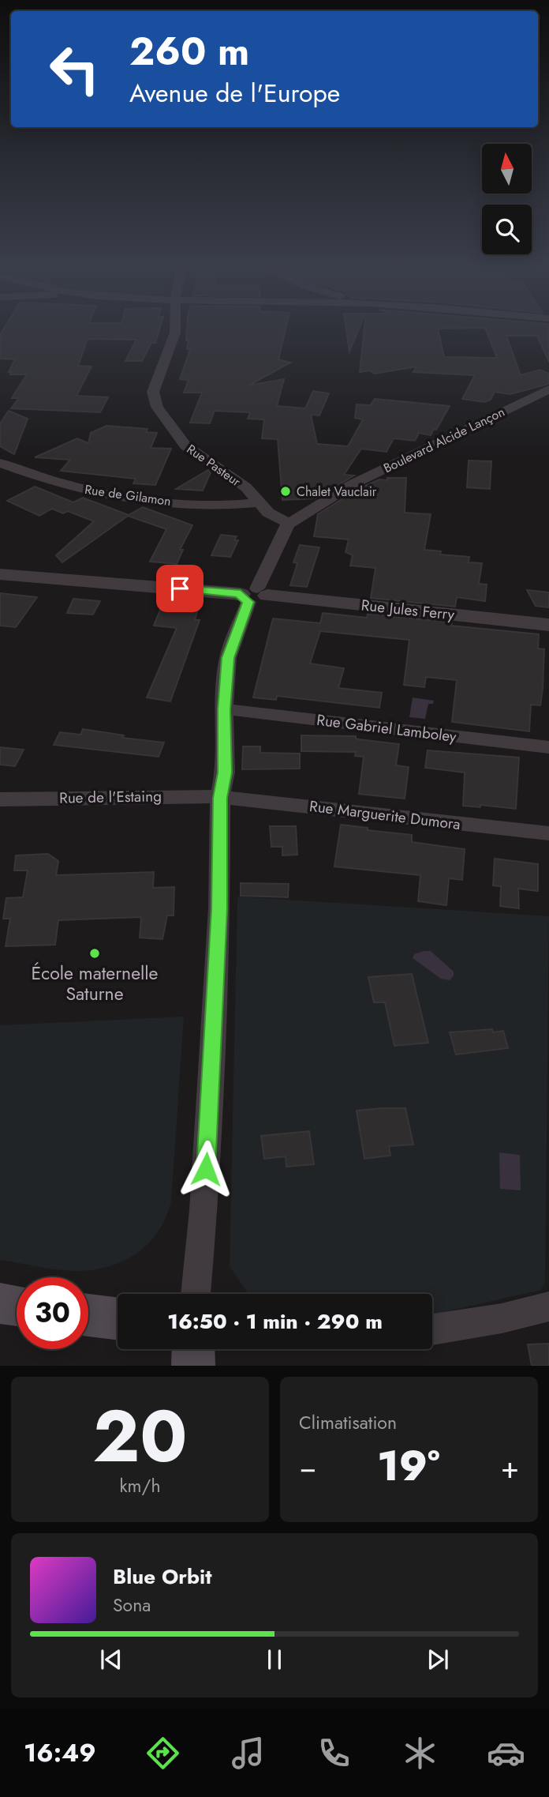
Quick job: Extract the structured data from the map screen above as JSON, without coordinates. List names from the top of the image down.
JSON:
{
  "streets": {
    "street": [
      "Boulevard Alcide Lançon",
      "Rue Pasteur",
      "Rue de Gilamon",
      "Rue Jules Ferry",
      "Rue Gabriel Lamboley",
      "Rue de l'Estaing",
      "Rue Marguerite Dumora"
    ]
  },
  "crossings": [
    ["Boulevard Alcide Lançon", "Rue Pasteur"],
    ["Boulevard Alcide Lançon", "Rue Jules Ferry"],
    ["Boulevard Alcide Lançon", "Rue Gabriel Lamboley"],
    ["Boulevard Alcide Lançon", "Rue de l'Estaing"],
    ["Boulevard Alcide Lançon", "Rue Marguerite Dumora"],
    ["Rue Pasteur", "Rue de Gilamon"],
    ["Rue de l'Estaing", "Rue Marguerite Dumora"]
  ],
  "places": ["Chalet Vauclair", "École maternelle Saturne"],
  "north": "top",
  "page": {
    "turn": ["260 m", "Avenue de l'Europe"],
    "limit": "30",
    "trip": "16:50 · 1 min · 290 m",
    "tile": [
      ["20", "km/h"],
      "Climatisation"
    ],
    "heat": ["−", "19°", "+"],
    "song": ["Blue Orbit", "Sona"],
    "tabs": "16:49"
  }
}
